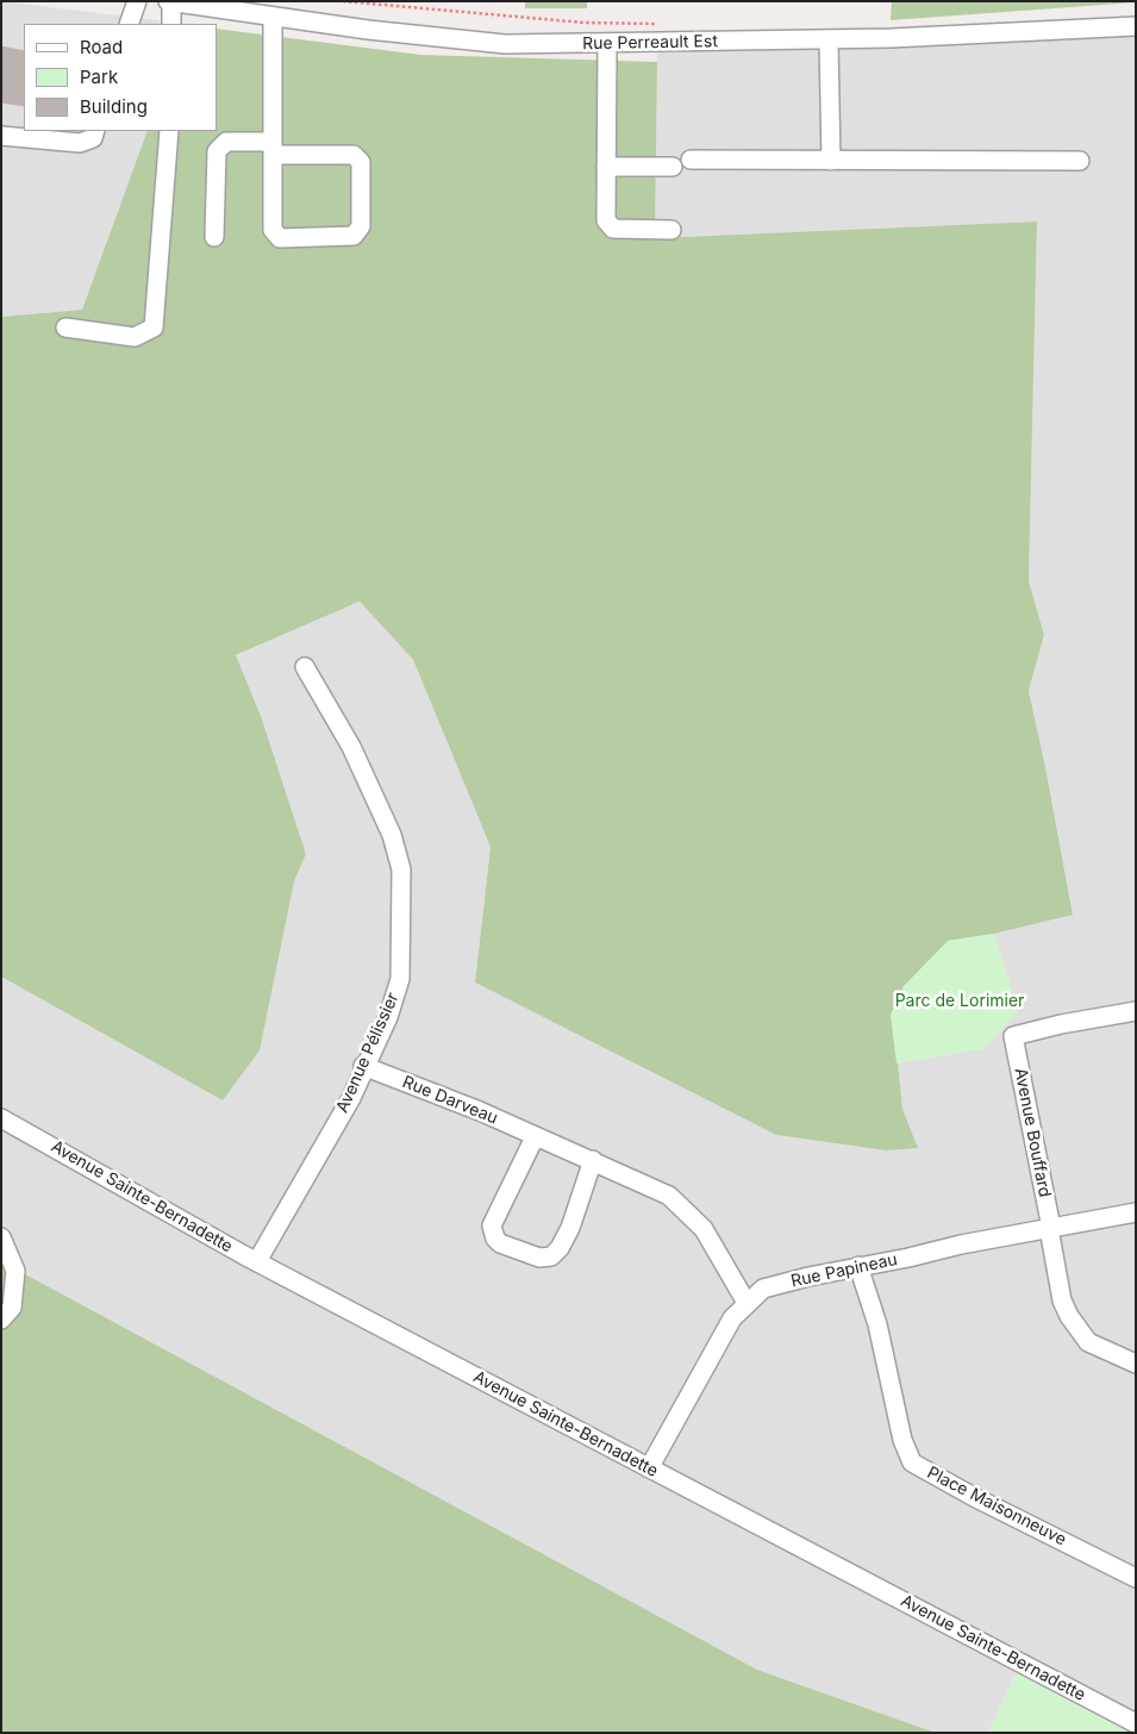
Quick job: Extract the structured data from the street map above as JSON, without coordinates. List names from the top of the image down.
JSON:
{
  "streets": {
    "street": [
      "Rue Perreault Est",
      "Avenue Pélissier",
      "Rue Darveau",
      "Avenue Bouffard",
      "Avenue Sainte-Bernadette",
      "Rue Papineau",
      "Place Maisonneuve"
    ]
  },
  "crossings": [
    ["Avenue Pélissier", "Rue Darveau"],
    ["Avenue Pélissier", "Avenue Sainte-Bernadette"],
    ["Rue Darveau", "Rue Papineau"],
    ["Avenue Bouffard", "Rue Papineau"],
    ["Avenue Sainte-Bernadette", "Rue Papineau"],
    ["Rue Papineau", "Place Maisonneuve"]
  ],
  "parks": ["Parc de Lorimier"],
  "legend": ["Road", "Park", "Building"]
}
